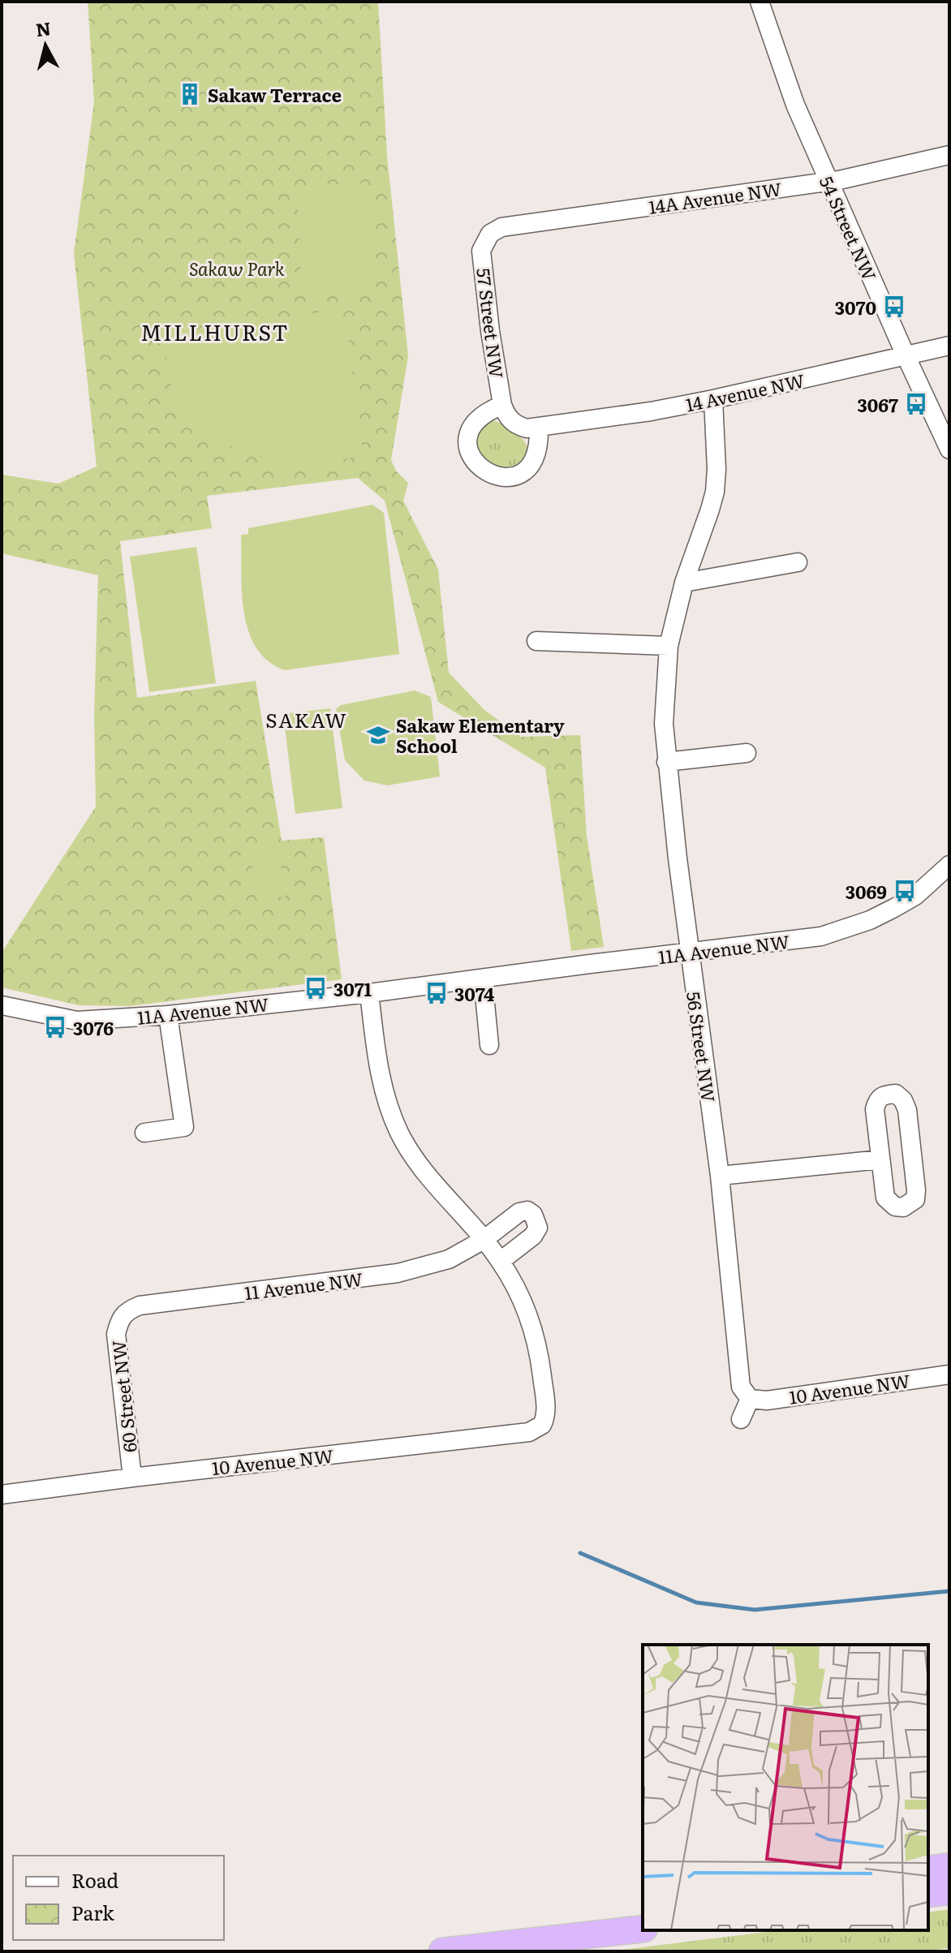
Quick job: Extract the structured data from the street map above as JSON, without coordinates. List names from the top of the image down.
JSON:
{
  "streets": {
    "street": [
      "14A Avenue NW",
      "54 Street NW",
      "57 Street NW",
      "14 Avenue NW",
      "11A Avenue NW",
      "56 Street NW",
      "11 Avenue NW",
      "10 Avenue NW",
      "60 Street NW"
    ]
  },
  "crossings": [
    ["14A Avenue NW", "54 Street NW"],
    ["14A Avenue NW", "57 Street NW"],
    ["54 Street NW", "14 Avenue NW"],
    ["57 Street NW", "14 Avenue NW"],
    ["14 Avenue NW", "56 Street NW"],
    ["11A Avenue NW", "56 Street NW"],
    ["56 Street NW", "10 Avenue NW"],
    ["11 Avenue NW", "10 Avenue NW"],
    ["11 Avenue NW", "60 Street NW"],
    ["10 Avenue NW", "60 Street NW"]
  ],
  "districts": ["MILLHURST", "SAKAW"],
  "parks": ["Sakaw Park"],
  "places": {
    "building": ["Sakaw Terrace"],
    "bus stop": [
      "3070",
      "3067",
      "3069",
      "3071",
      "3074",
      "3076"
    ],
    "school or university": ["Sakaw Elementary School"]
  },
  "legend": ["Road", "Park"],
  "north": "top"
}
